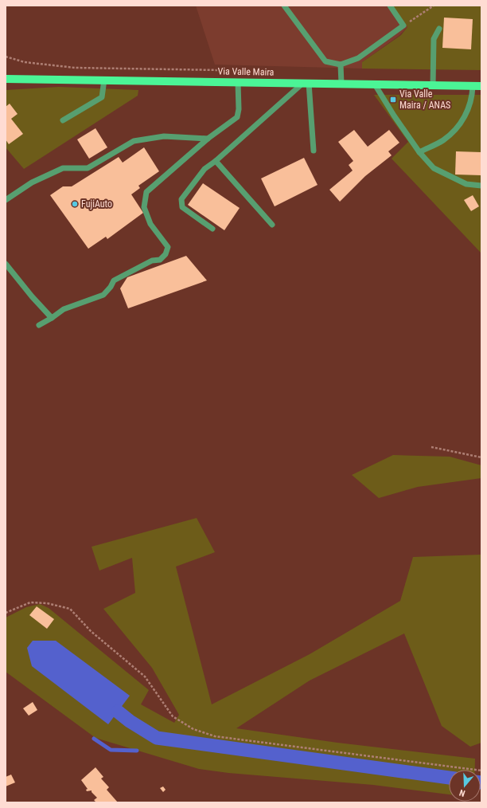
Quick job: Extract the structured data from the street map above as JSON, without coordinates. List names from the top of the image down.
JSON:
{
  "streets": {
    "main road": ["Via Valle Maira"]
  },
  "places": {
    "transit": ["Via Valle Maira / ANAS"],
    "other": ["FujiAuto"]
  },
  "north": "bottom"
}
